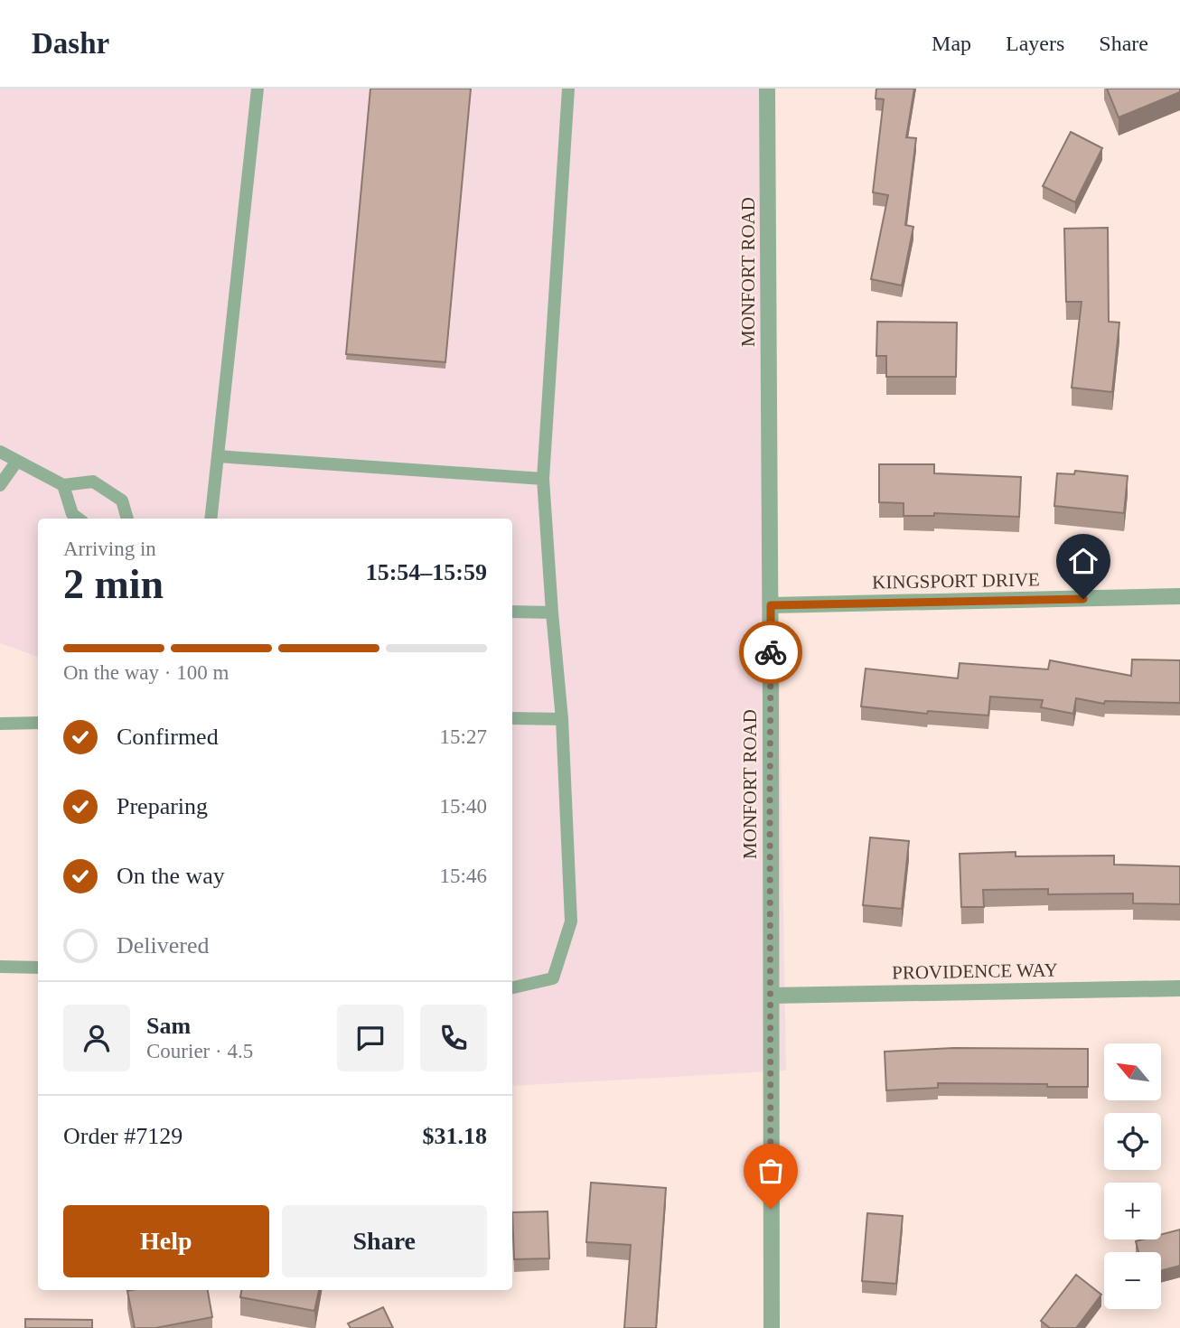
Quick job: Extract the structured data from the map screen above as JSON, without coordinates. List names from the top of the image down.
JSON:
{
  "streets": {
    "street": ["MONFORT ROAD", "KINGSPORT DRIVE", "PROVIDENCE WAY"]
  },
  "crossings": [
    ["MONFORT ROAD", "KINGSPORT DRIVE"],
    ["MONFORT ROAD", "PROVIDENCE WAY"]
  ],
  "north": "top left",
  "page": {
    "header": "Dashr",
    "nav": ["Map", "Layers", "Share"],
    "heading": ["2 min", "Arriving in", "15:54–15:59"],
    "panel": [
      "Sam",
      "Courier · 4.5",
      "Order #7129",
      "$31.18"
    ],
    "bar": "On the way · 100 m",
    "list": [
      ["Confirmed", "15:27"],
      ["Preparing", "15:40"],
      ["On the way", "15:46"],
      "Delivered"
    ],
    "map_buttons": ["+", "−"],
    "buttons": ["Help", "Share"]
  }
}
